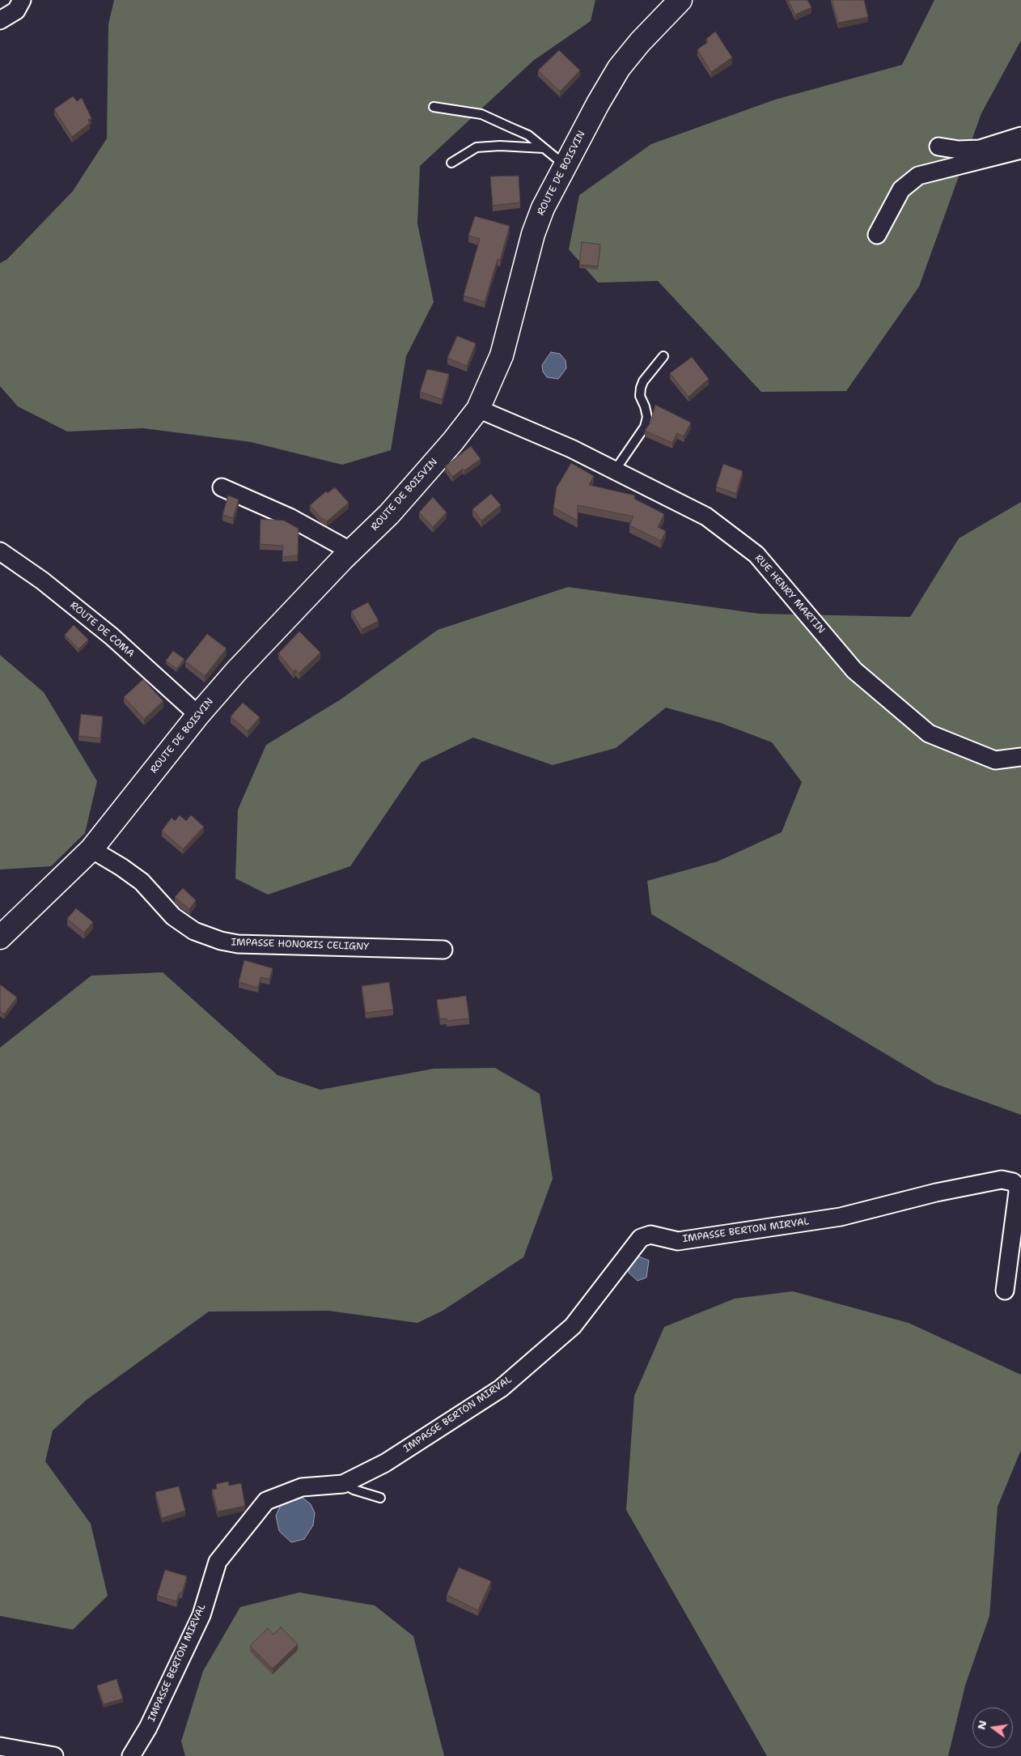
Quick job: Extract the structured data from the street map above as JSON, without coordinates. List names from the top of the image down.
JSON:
{
  "streets": {
    "main road": ["ROUTE DE BOISVIN"],
    "street": [
      "RUE HENRY MARTIN",
      "ROUTE DE COMA",
      "IMPASSE HONORIS CELIGNY",
      "IMPASSE BERTON MIRVAL"
    ]
  },
  "crossings": [
    ["ROUTE DE BOISVIN", "RUE HENRY MARTIN"],
    ["ROUTE DE BOISVIN", "ROUTE DE COMA"],
    ["ROUTE DE BOISVIN", "IMPASSE HONORIS CELIGNY"]
  ],
  "north": "left"
}
